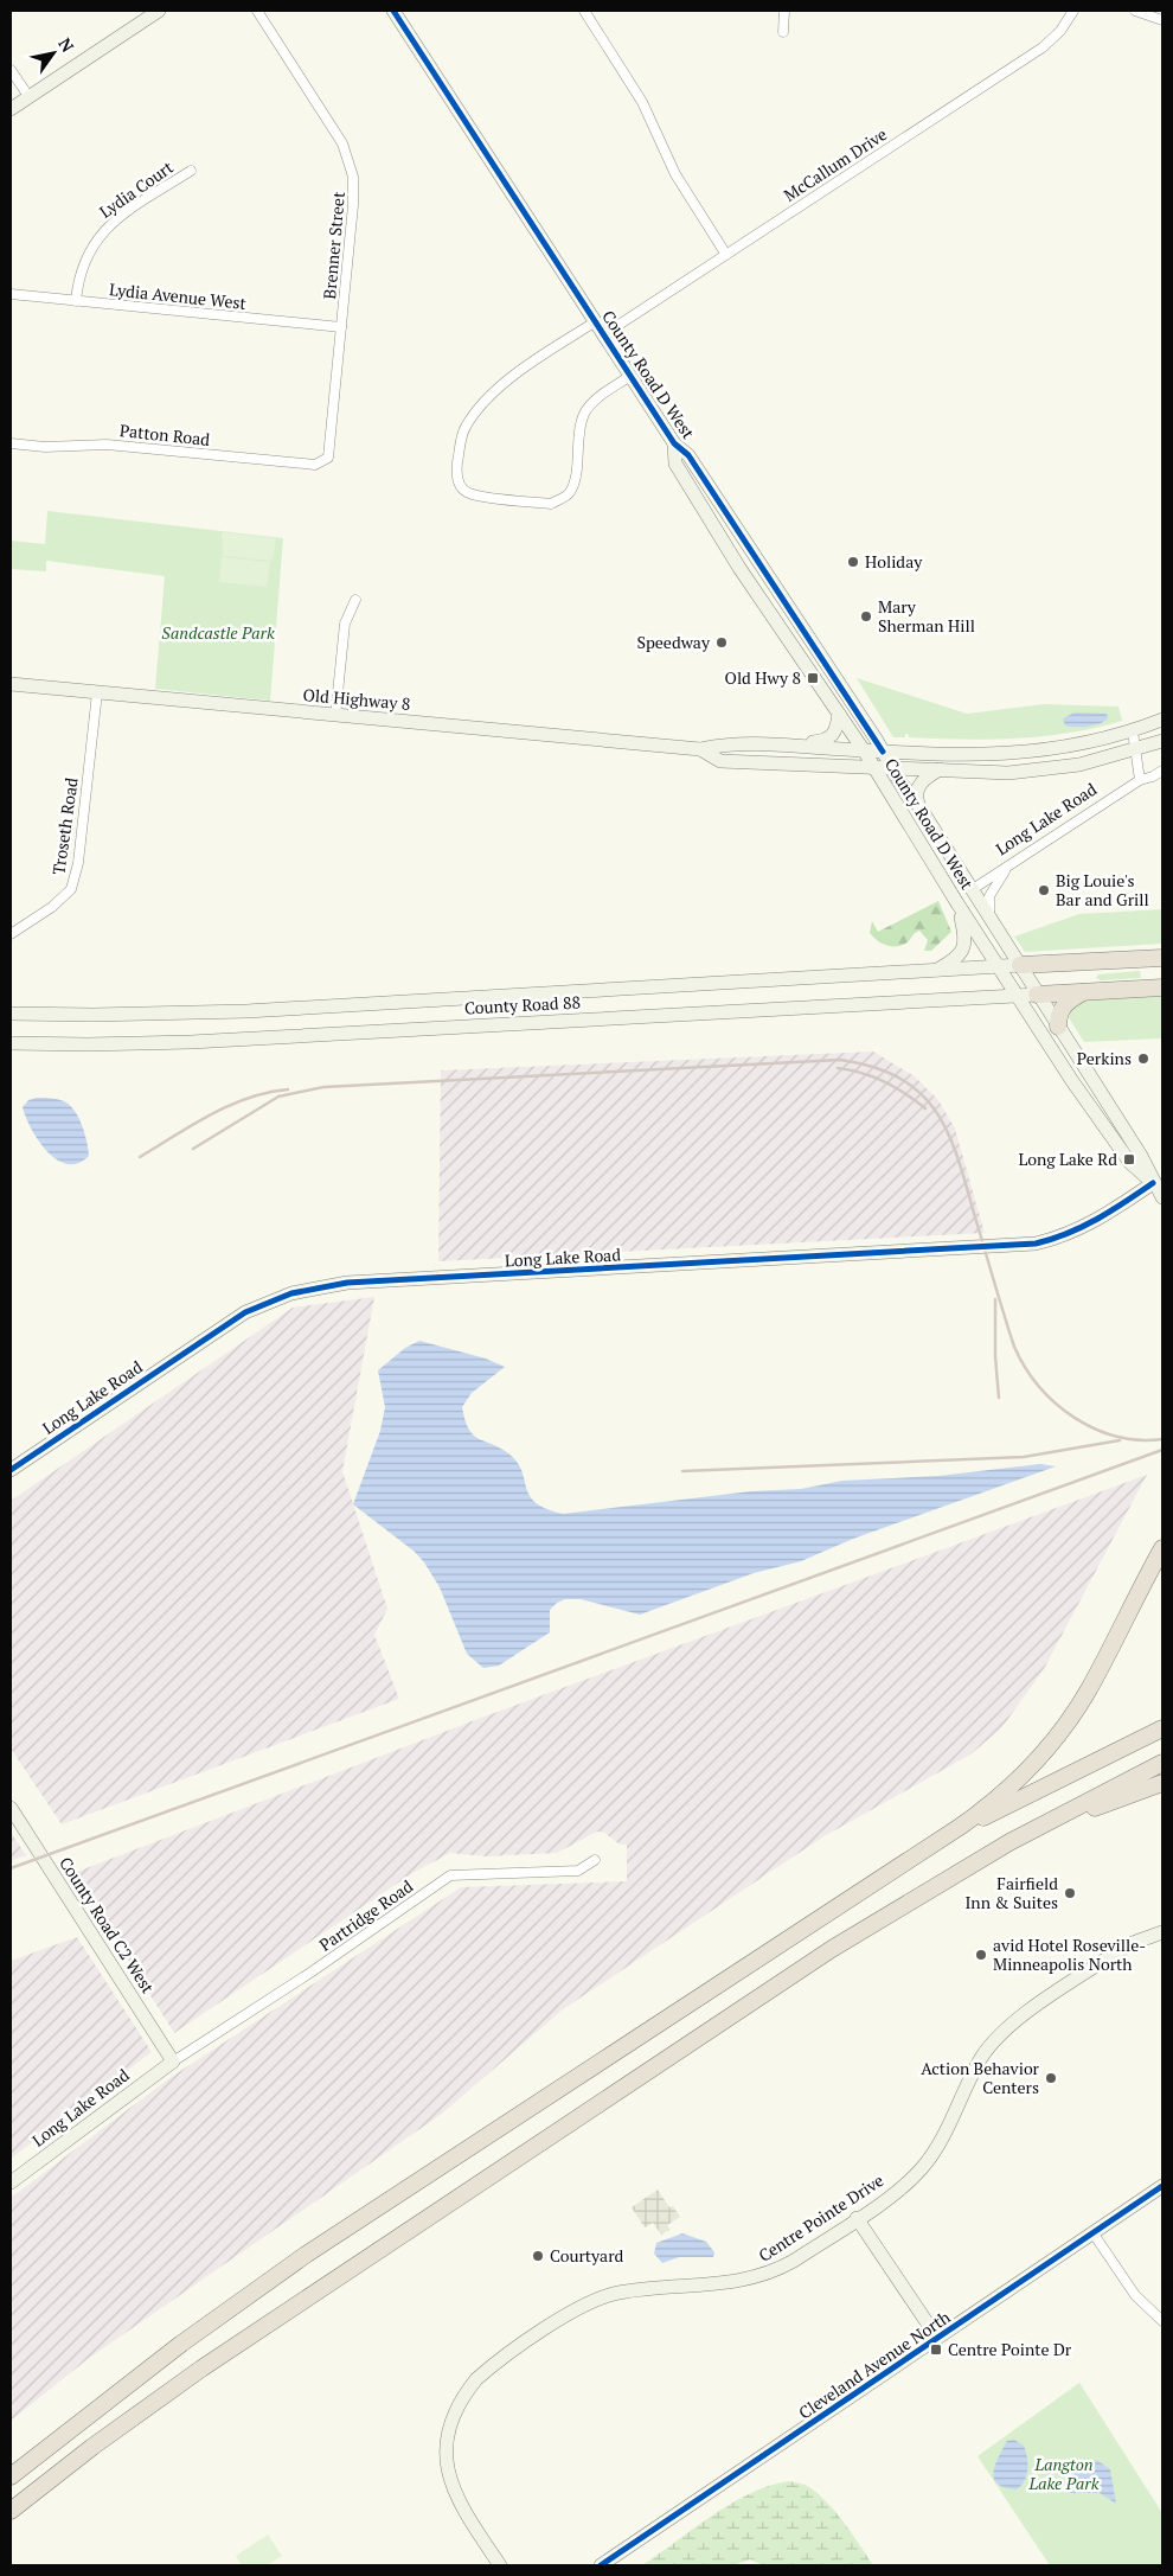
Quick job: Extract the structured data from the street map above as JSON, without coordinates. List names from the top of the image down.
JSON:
{
  "streets": {
    "street": [
      "McCallum Drive",
      "Lydia Court",
      "Brenner Street",
      "Lydia Avenue West",
      "County Road D West",
      "Patton Road",
      "Old Highway 8",
      "Long Lake Road",
      "Troseth Road",
      "County Road 88",
      "Partridge Road",
      "County Road C2 West",
      "Centre Pointe Drive",
      "Cleveland Avenue North"
    ]
  },
  "crossings": [
    ["McCallum Drive", "County Road D West"],
    ["Lydia Court", "Lydia Avenue West"],
    ["Brenner Street", "Lydia Avenue West"],
    ["Brenner Street", "Patton Road"],
    ["County Road D West", "Old Highway 8"],
    ["County Road D West", "Long Lake Road"],
    ["County Road D West", "County Road 88"],
    ["Old Highway 8", "Troseth Road"],
    ["Long Lake Road", "Partridge Road"],
    ["Long Lake Road", "County Road C2 West"],
    ["Partridge Road", "County Road C2 West"]
  ],
  "parks": ["Sandcastle Park", "Langton Lake Park"],
  "places": {
    "other": [
      "Holiday",
      "Mary Sherman Hill",
      "Speedway",
      "Big Louie's Bar and Grill",
      "Perkins",
      "Fairfield Inn & Suites",
      "avid Hotel Roseville- Minneapolis North",
      "Action Behavior Centers",
      "Courtyard"
    ],
    "transit": ["Old Hwy 8", "Long Lake Rd", "Centre Pointe Dr"]
  },
  "north": "top right"
}
